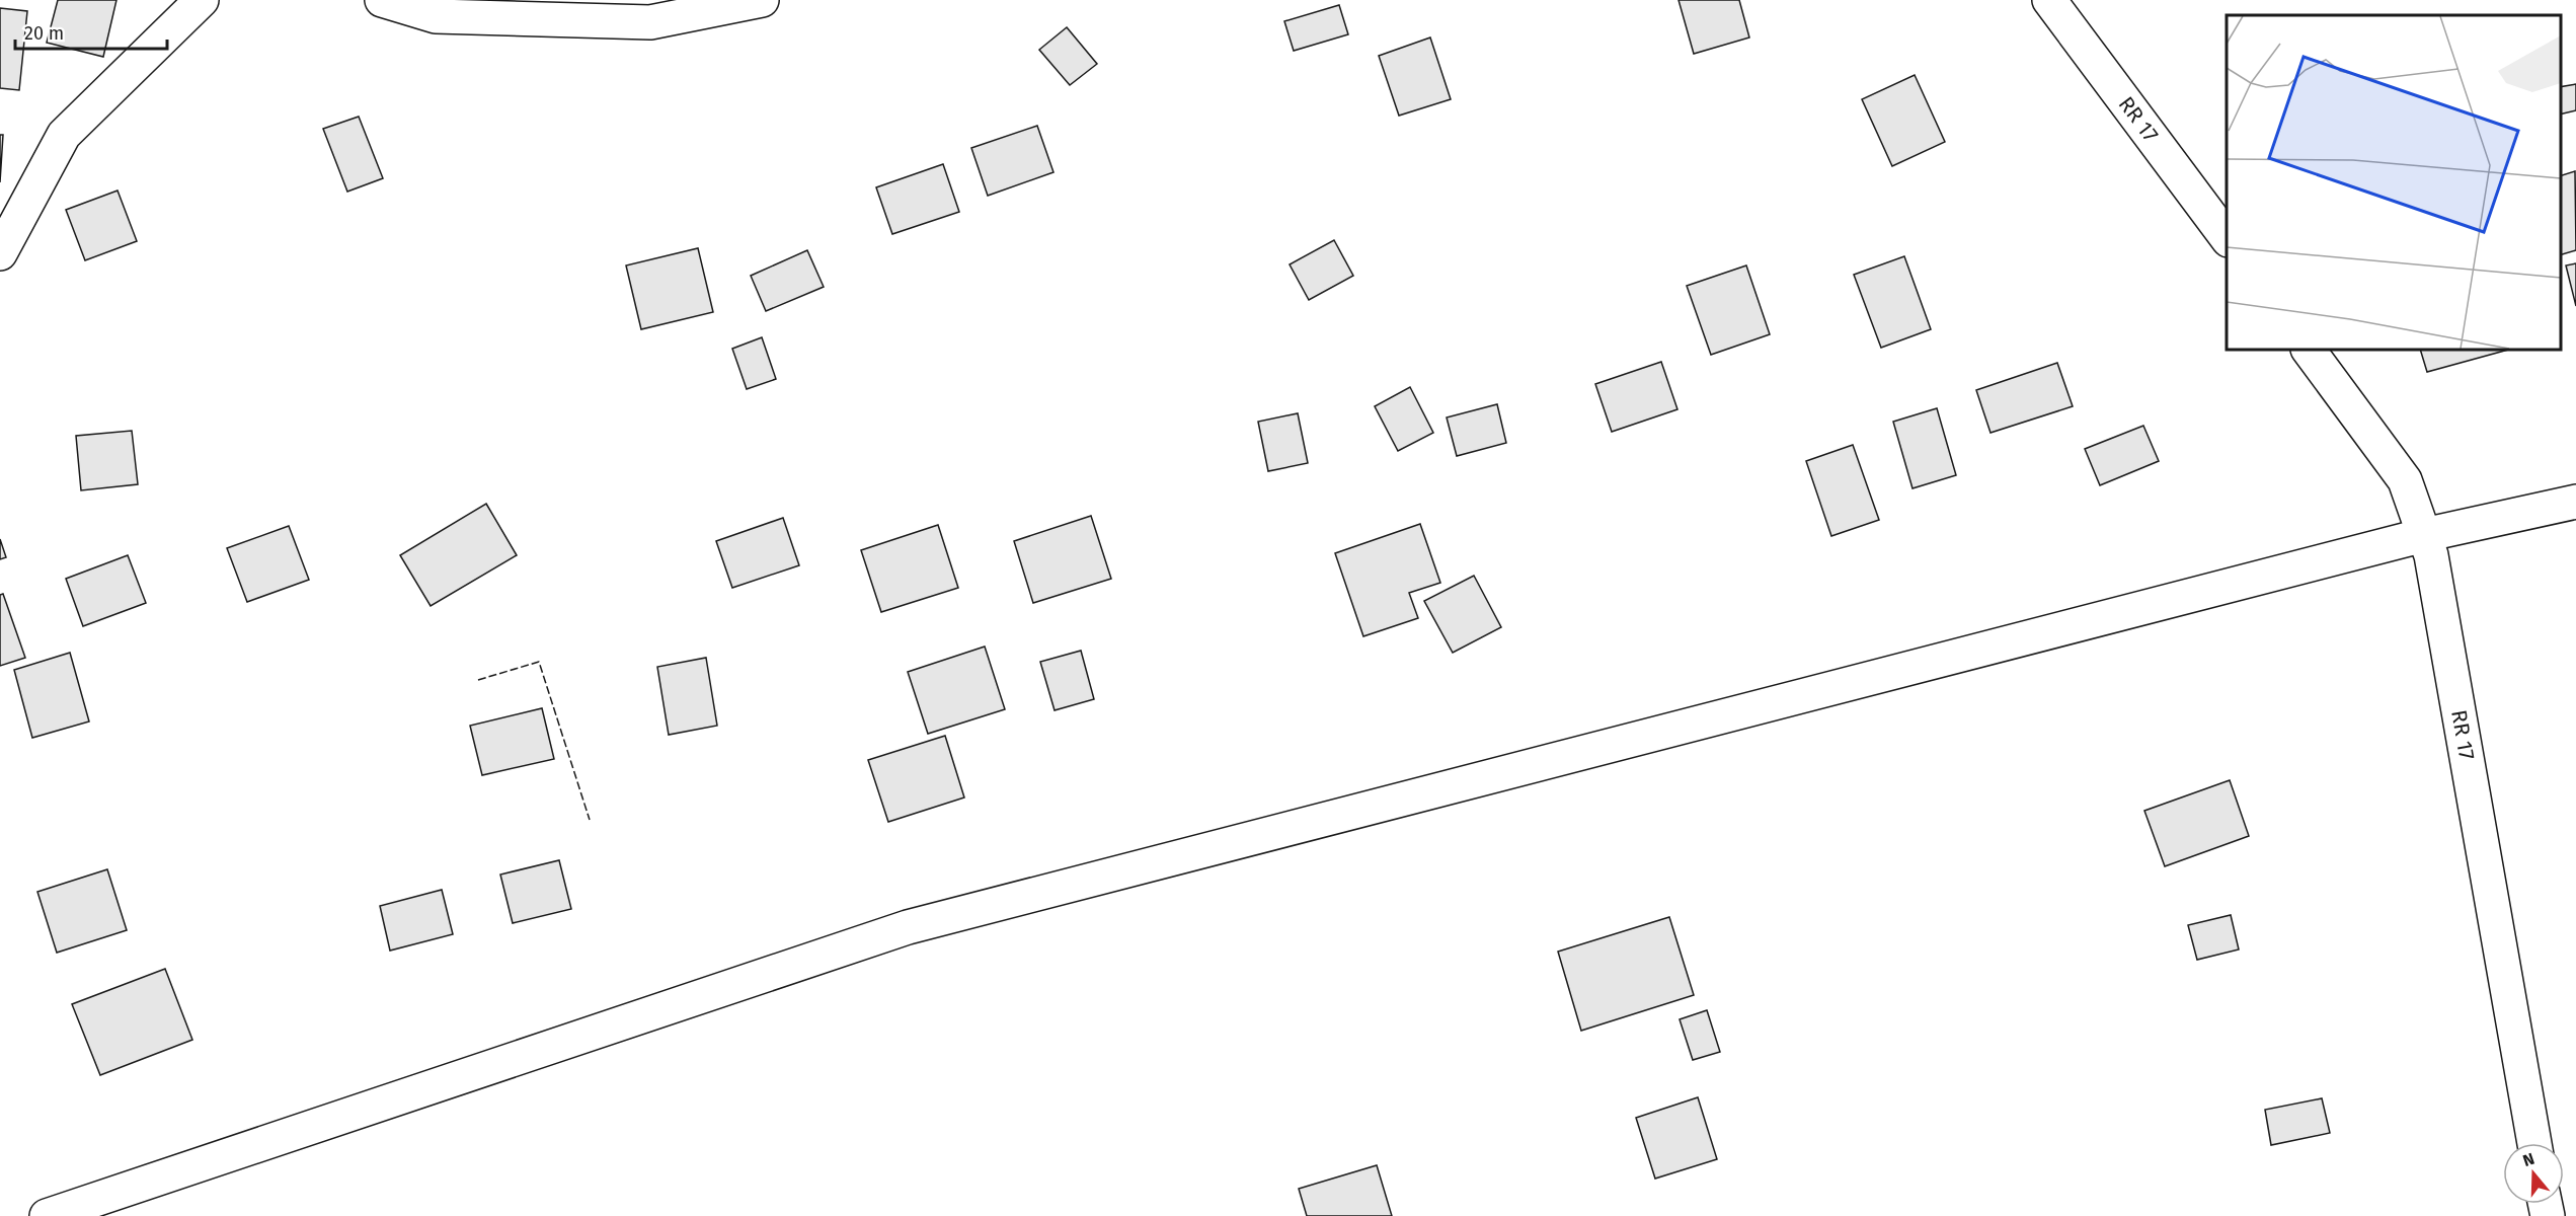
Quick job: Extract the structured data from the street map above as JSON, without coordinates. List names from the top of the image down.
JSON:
{
  "streets": {
    "street": ["RR 17"]
  },
  "scale_bar": "20 m",
  "north": "top"
}
